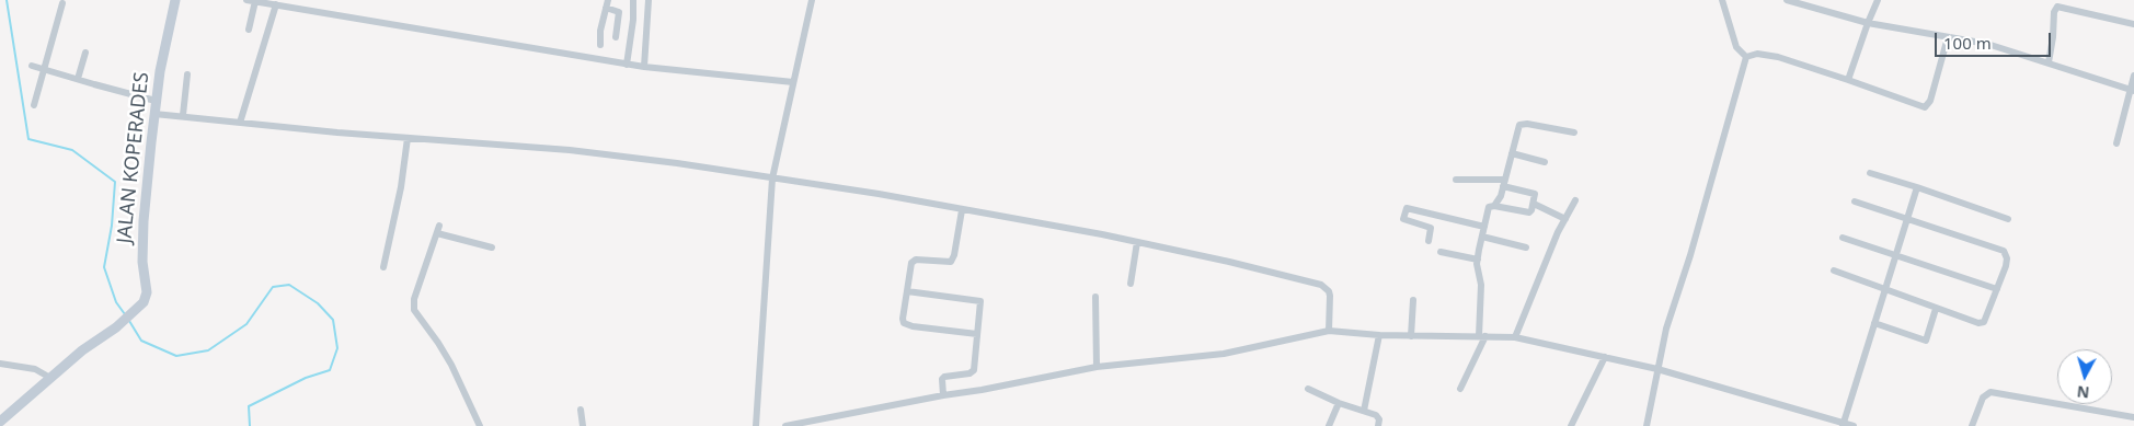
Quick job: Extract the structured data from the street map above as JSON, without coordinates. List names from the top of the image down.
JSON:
{
  "streets": {
    "street": ["JALAN KOPERADES"]
  },
  "scale_bar": "100 m",
  "north": "bottom"
}
